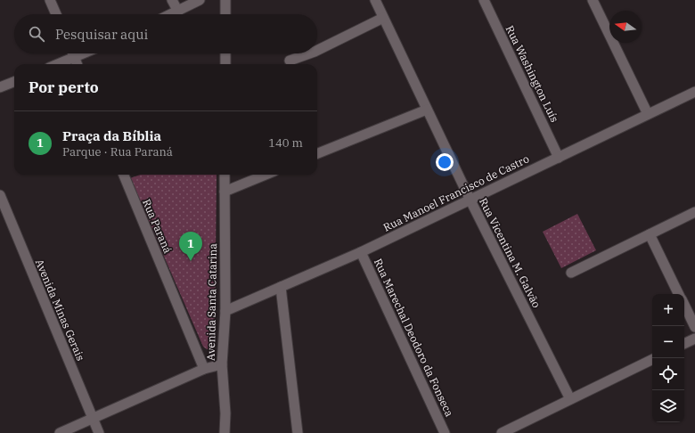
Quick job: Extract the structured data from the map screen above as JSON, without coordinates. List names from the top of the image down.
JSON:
{
  "streets": {
    "street": [
      "Rua Washington Luís",
      "Rua Manoel Francisco de Castro",
      "Rua Paraná",
      "Rua Vicentina M. Galvão",
      "Avenida Santa Catarina",
      "Avenida Minas Gerais",
      "Rua Marechal Deodoro da Fonseca"
    ]
  },
  "crossings": [
    ["Rua Washington Luís", "Rua Manoel Francisco de Castro"],
    ["Rua Manoel Francisco de Castro", "Rua Vicentina M. Galvão"],
    ["Rua Manoel Francisco de Castro", "Avenida Santa Catarina"],
    ["Rua Manoel Francisco de Castro", "Rua Marechal Deodoro da Fonseca"]
  ],
  "north": "left",
  "page": {
    "search": "Pesquisar aqui",
    "heading": "Por perto",
    "list": [
      {
        "mark": "1",
        "name": "Praça da Bíblia",
        "note": "Parque · Rua Paraná",
        "value": "140 m"
      }
    ],
    "pins": "1",
    "map_buttons": ["+", "−"]
  }
}
